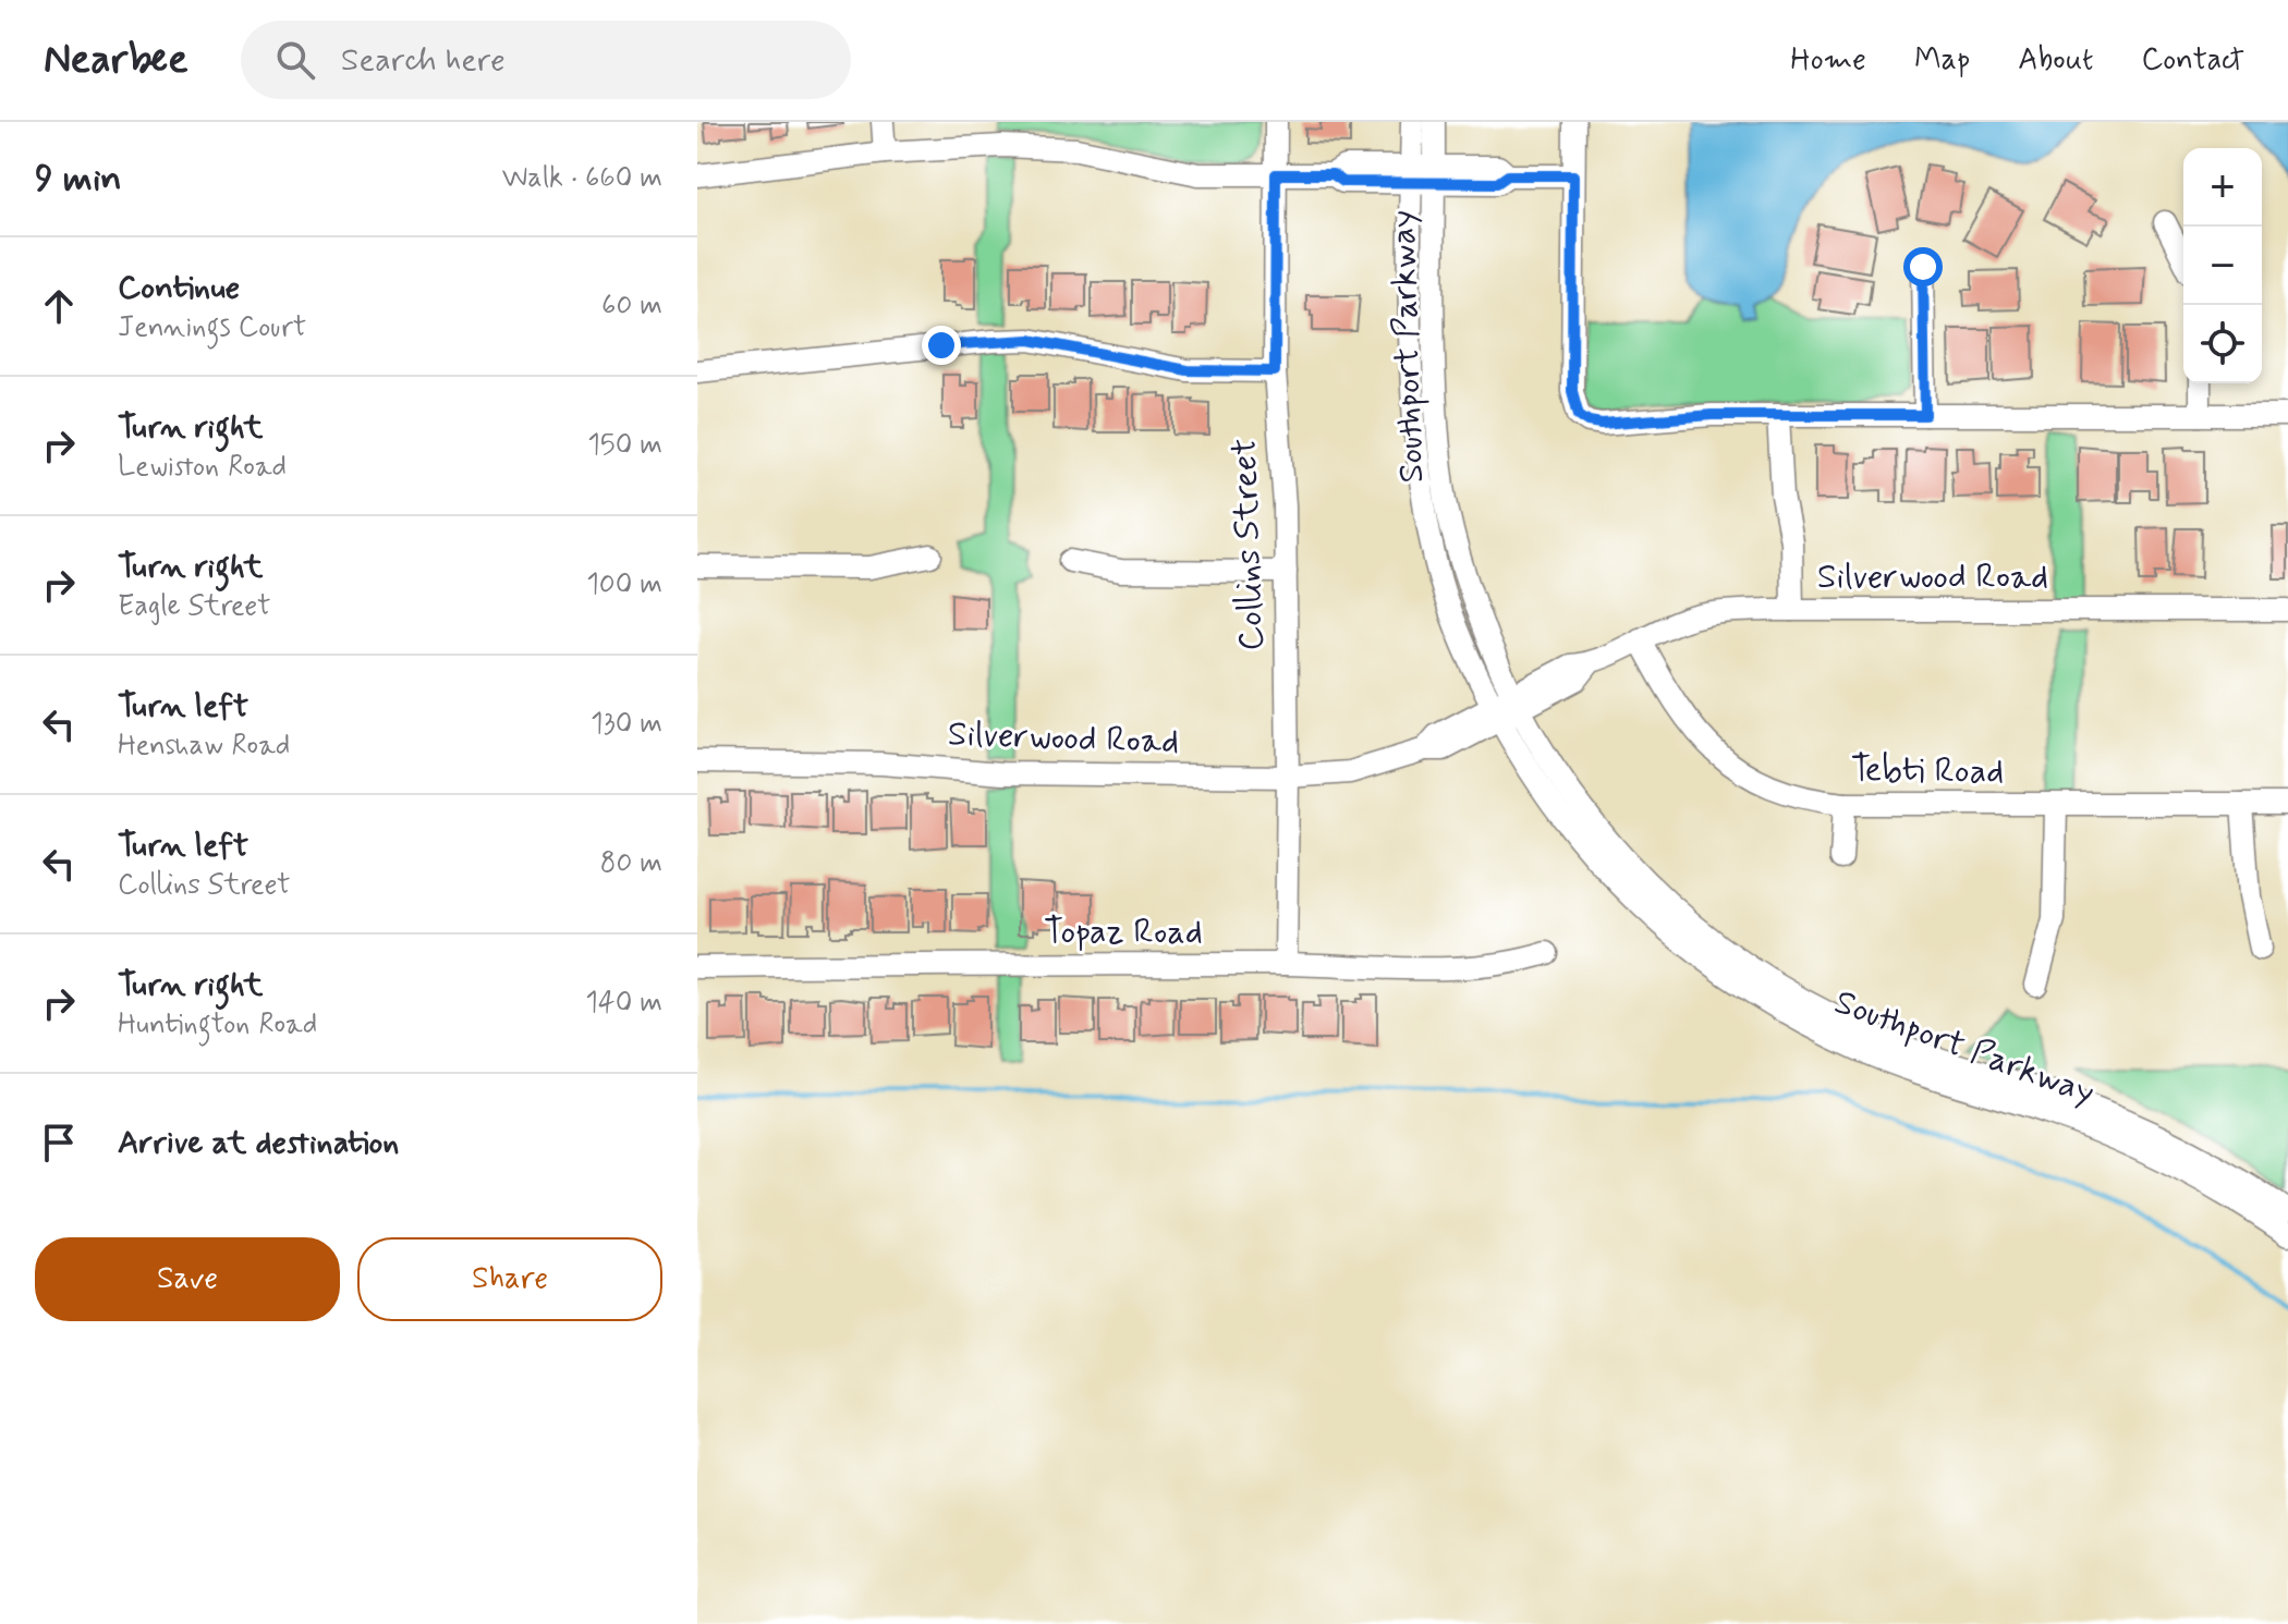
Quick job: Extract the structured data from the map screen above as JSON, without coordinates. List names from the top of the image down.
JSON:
{
  "streets": {
    "street": [
      "Southport Parkway",
      "Collins Street",
      "Silverwood Road",
      "Tebti Road",
      "Topaz Road"
    ]
  },
  "crossings": [
    ["Southport Parkway", "Silverwood Road"],
    ["Collins Street", "Silverwood Road"],
    ["Collins Street", "Topaz Road"],
    ["Silverwood Road", "Tebti Road"]
  ],
  "page": {
    "header": "Nearbee",
    "search": "Search here",
    "nav": [
      "Home",
      "Map",
      "About",
      "Contact"
    ],
    "heading": ["9 min", "Walk · 660 m"],
    "map_buttons": ["+", "−"],
    "list": [
      ["Continue", "Jennings Court", "60 m"],
      ["Turn right", "Lewiston Road", "150 m"],
      ["Turn right", "Eagle Street", "100 m"],
      ["Turn left", "Henshaw Road", "130 m"],
      ["Turn left", "Collins Street", "80 m"],
      ["Turn right", "Huntington Road", "140 m"],
      "Arrive at destination"
    ],
    "buttons": ["Save", "Share"]
  }
}
